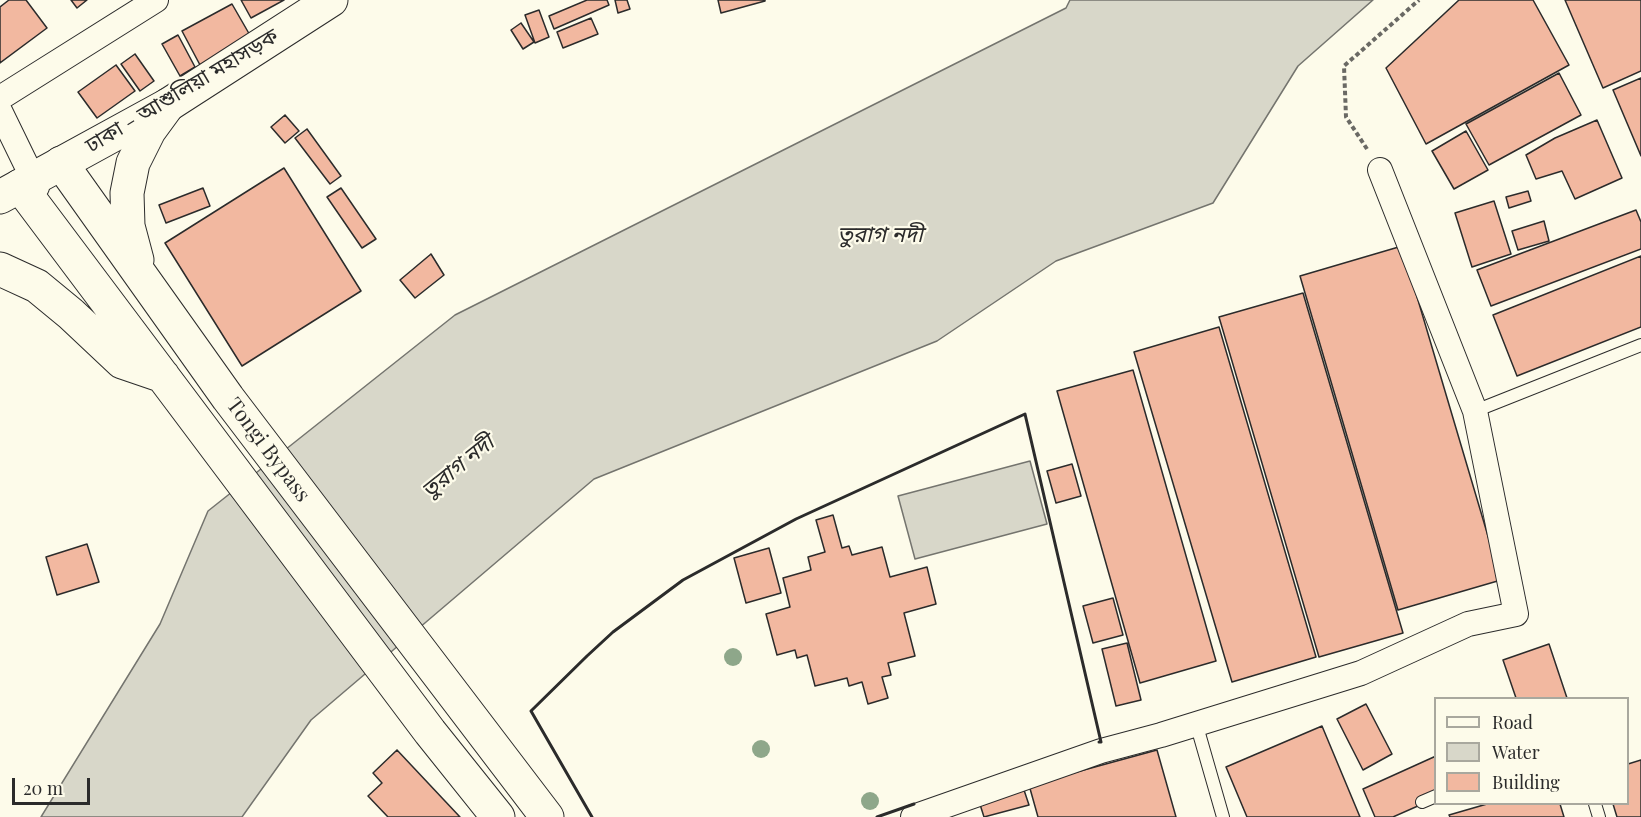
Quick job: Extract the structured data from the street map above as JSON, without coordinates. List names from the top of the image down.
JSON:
{
  "streets": {
    "main road": ["ঢাকা - আশুলিয়া মহাসড়ক", "Tongi Bypass"]
  },
  "crossings": [
    ["ঢাকা - আশুলিয়া মহাসড়ক", "Tongi Bypass"]
  ],
  "water": ["তুরাগ নদী"],
  "legend": ["Road", "Water", "Building"],
  "scale_bar": "20 m"
}
